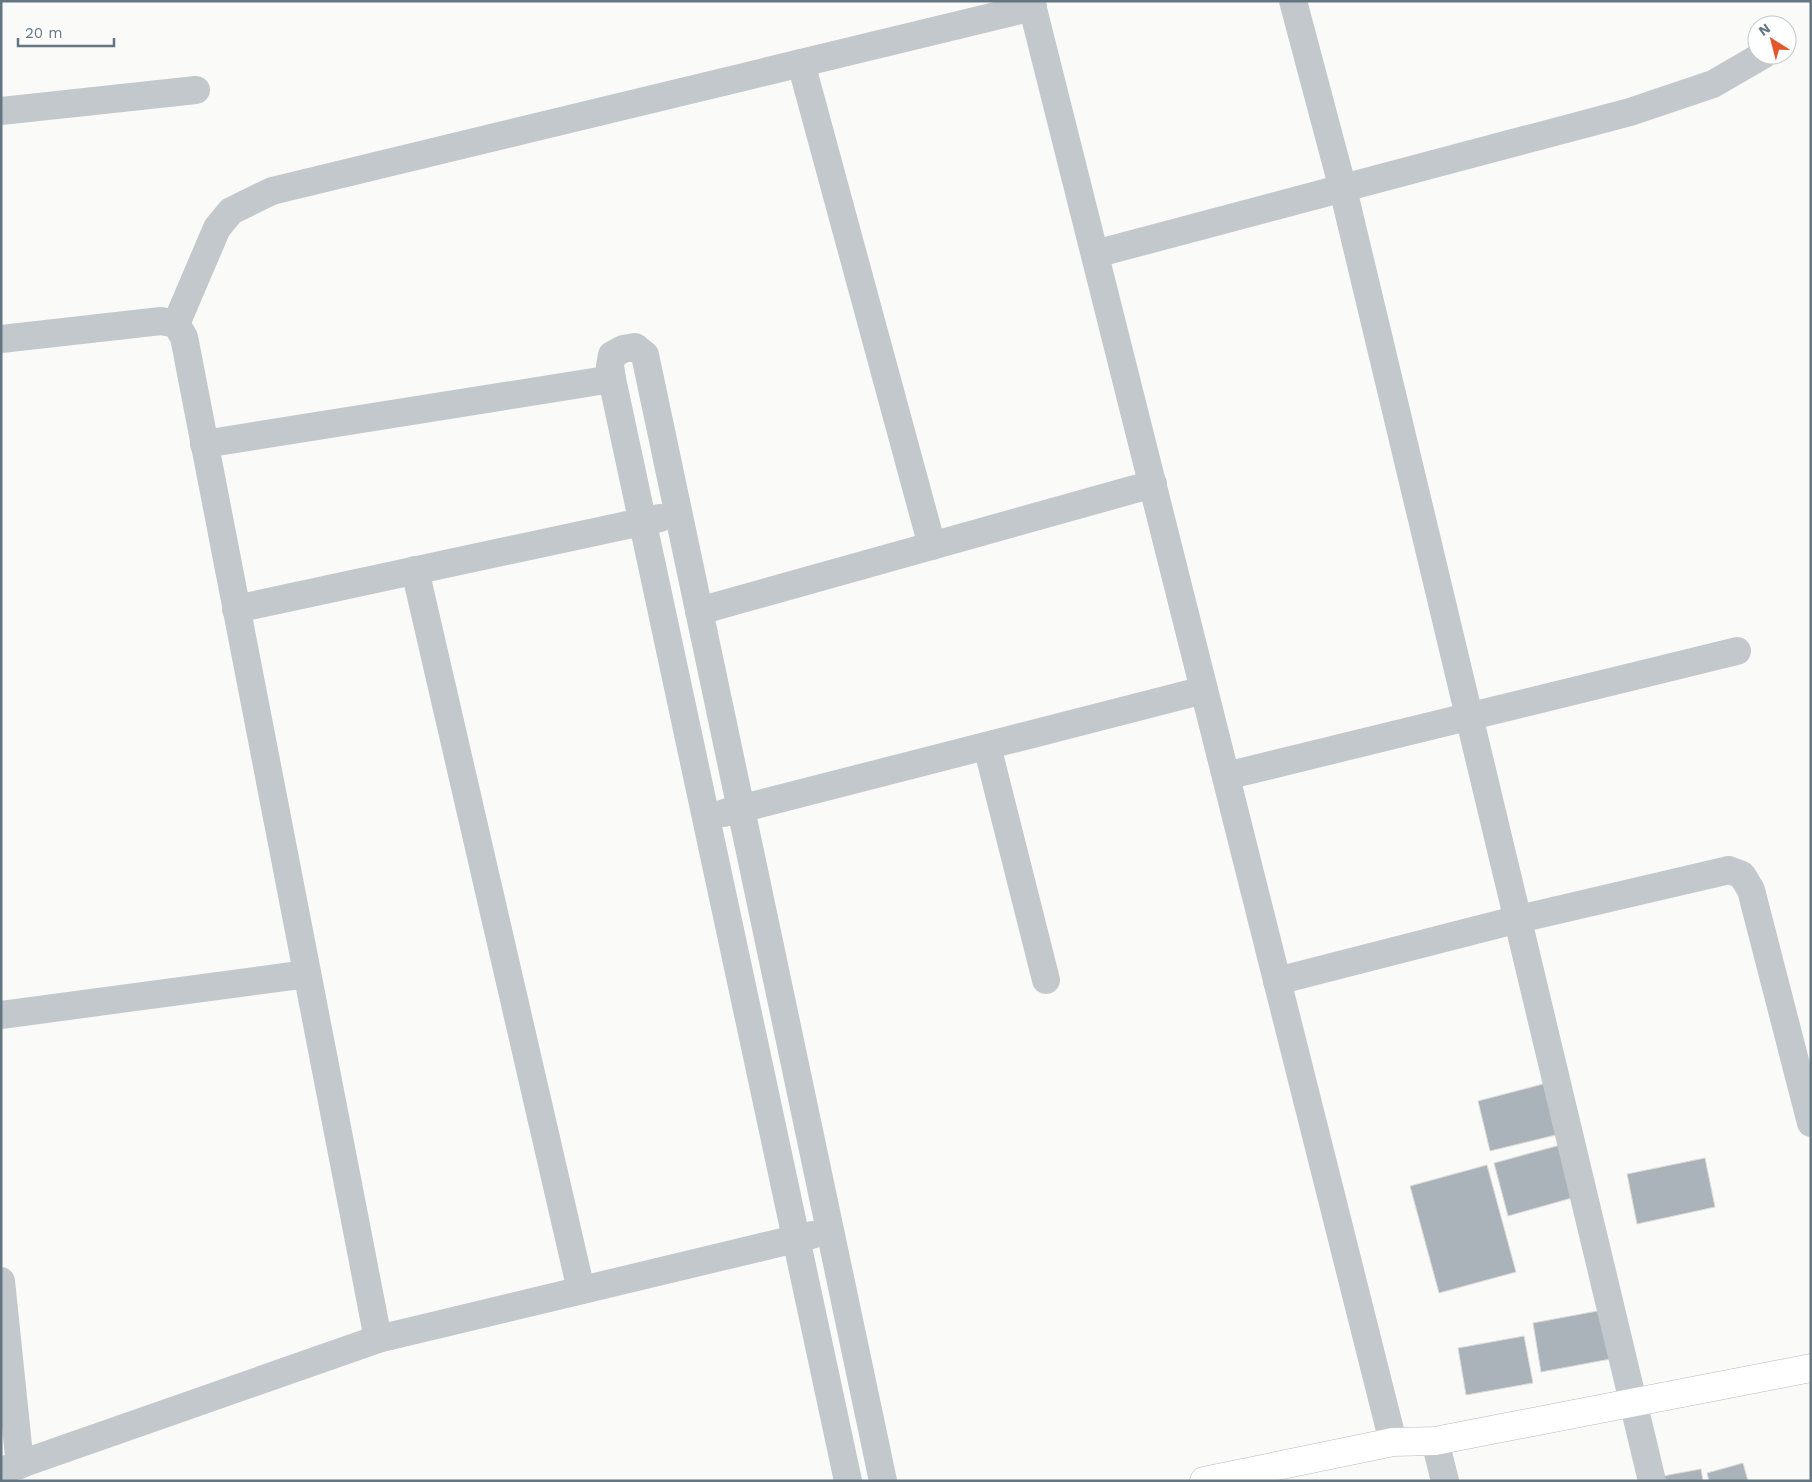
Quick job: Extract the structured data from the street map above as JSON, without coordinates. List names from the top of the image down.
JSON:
{
  "scale_bar": "20 m",
  "north": "top left"
}
